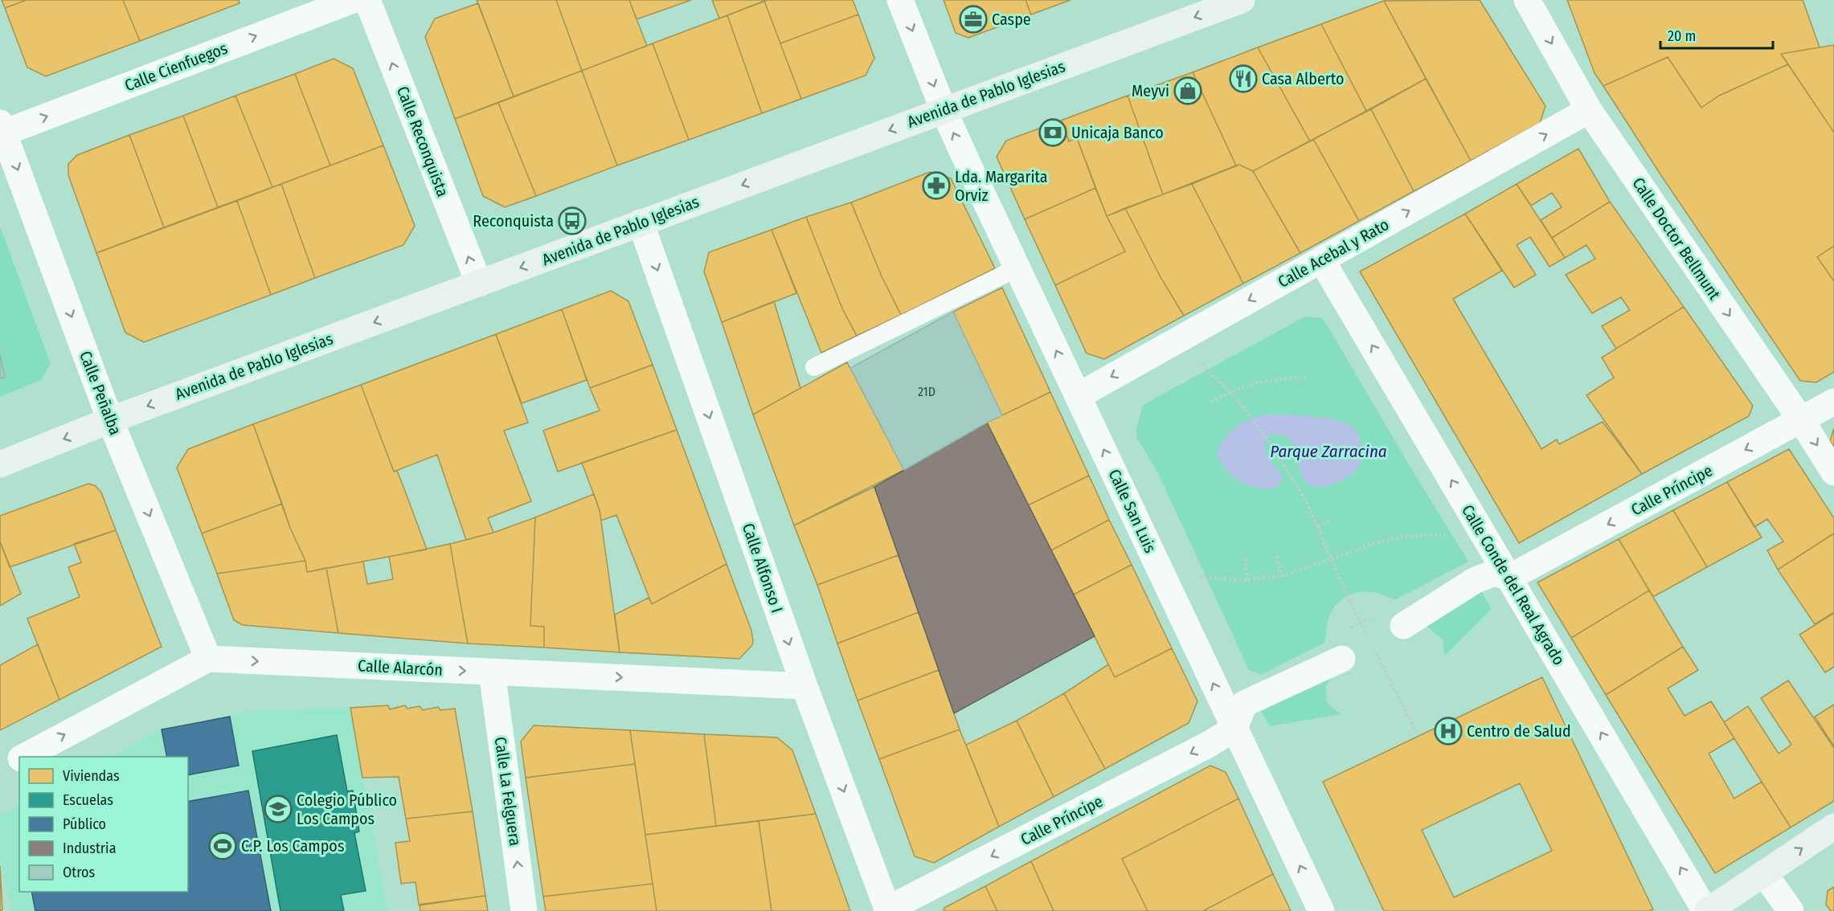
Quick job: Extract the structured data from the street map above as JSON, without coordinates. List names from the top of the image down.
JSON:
{
  "streets": {
    "main road": ["Avenida de Pablo Iglesias"],
    "street": [
      "Calle Cienfuegos",
      "Calle Reconquista",
      "Calle Doctor Bellmunt",
      "Calle Acebal y Rato",
      "Calle Peñalba",
      "Calle Príncipe",
      "Calle San Luis",
      "Calle Alfonso I",
      "Calle Conde del Real Agrado",
      "Calle Alarcón",
      "Calle La Felguera"
    ]
  },
  "crossings": [
    ["Calle Cienfuegos", "Calle Peñalba"],
    ["Avenida de Pablo Iglesias", "Calle Reconquista"],
    ["Avenida de Pablo Iglesias", "Calle Peñalba"],
    ["Avenida de Pablo Iglesias", "Calle San Luis"],
    ["Avenida de Pablo Iglesias", "Calle Alfonso I"],
    ["Calle Doctor Bellmunt", "Calle Acebal y Rato"],
    ["Calle Doctor Bellmunt", "Calle Príncipe"],
    ["Calle Acebal y Rato", "Calle San Luis"],
    ["Calle Acebal y Rato", "Calle Conde del Real Agrado"],
    ["Calle Peñalba", "Calle Alarcón"],
    ["Calle Príncipe", "Calle San Luis"],
    ["Calle Príncipe", "Calle Alfonso I"],
    ["Calle Príncipe", "Calle Conde del Real Agrado"],
    ["Calle Alfonso I", "Calle Alarcón"],
    ["Calle Alarcón", "Calle La Felguera"]
  ],
  "one_way": [
    "Calle Cienfuegos",
    "Avenida de Pablo Iglesias",
    "Calle Reconquista",
    "Calle Doctor Bellmunt",
    "Calle Peñalba",
    "Calle Príncipe",
    "Calle Alfonso I",
    "Calle Conde del Real Agrado",
    "Calle Alarcón",
    "Calle La Felguera"
  ],
  "water": ["Parque Zarracina"],
  "places": {
    "office": ["Caspe"],
    "restaurant": ["Casa Alberto"],
    "shop": ["Meyvi"],
    "bank": ["Unicaja Banco"],
    "pharmacy": ["Lda. Margarita Orviz"],
    "bus stop": ["Reconquista"],
    "hospital": ["Centro de Salud"],
    "school or university": ["Colegio Público Los Campos"],
    "sports": ["C.P. Los Campos"]
  },
  "house_numbers": ["21D"],
  "legend": [
    "Viviendas",
    "Escuelas",
    "Público",
    "Industria",
    "Otros"
  ],
  "scale_bar": "20 m"
}
